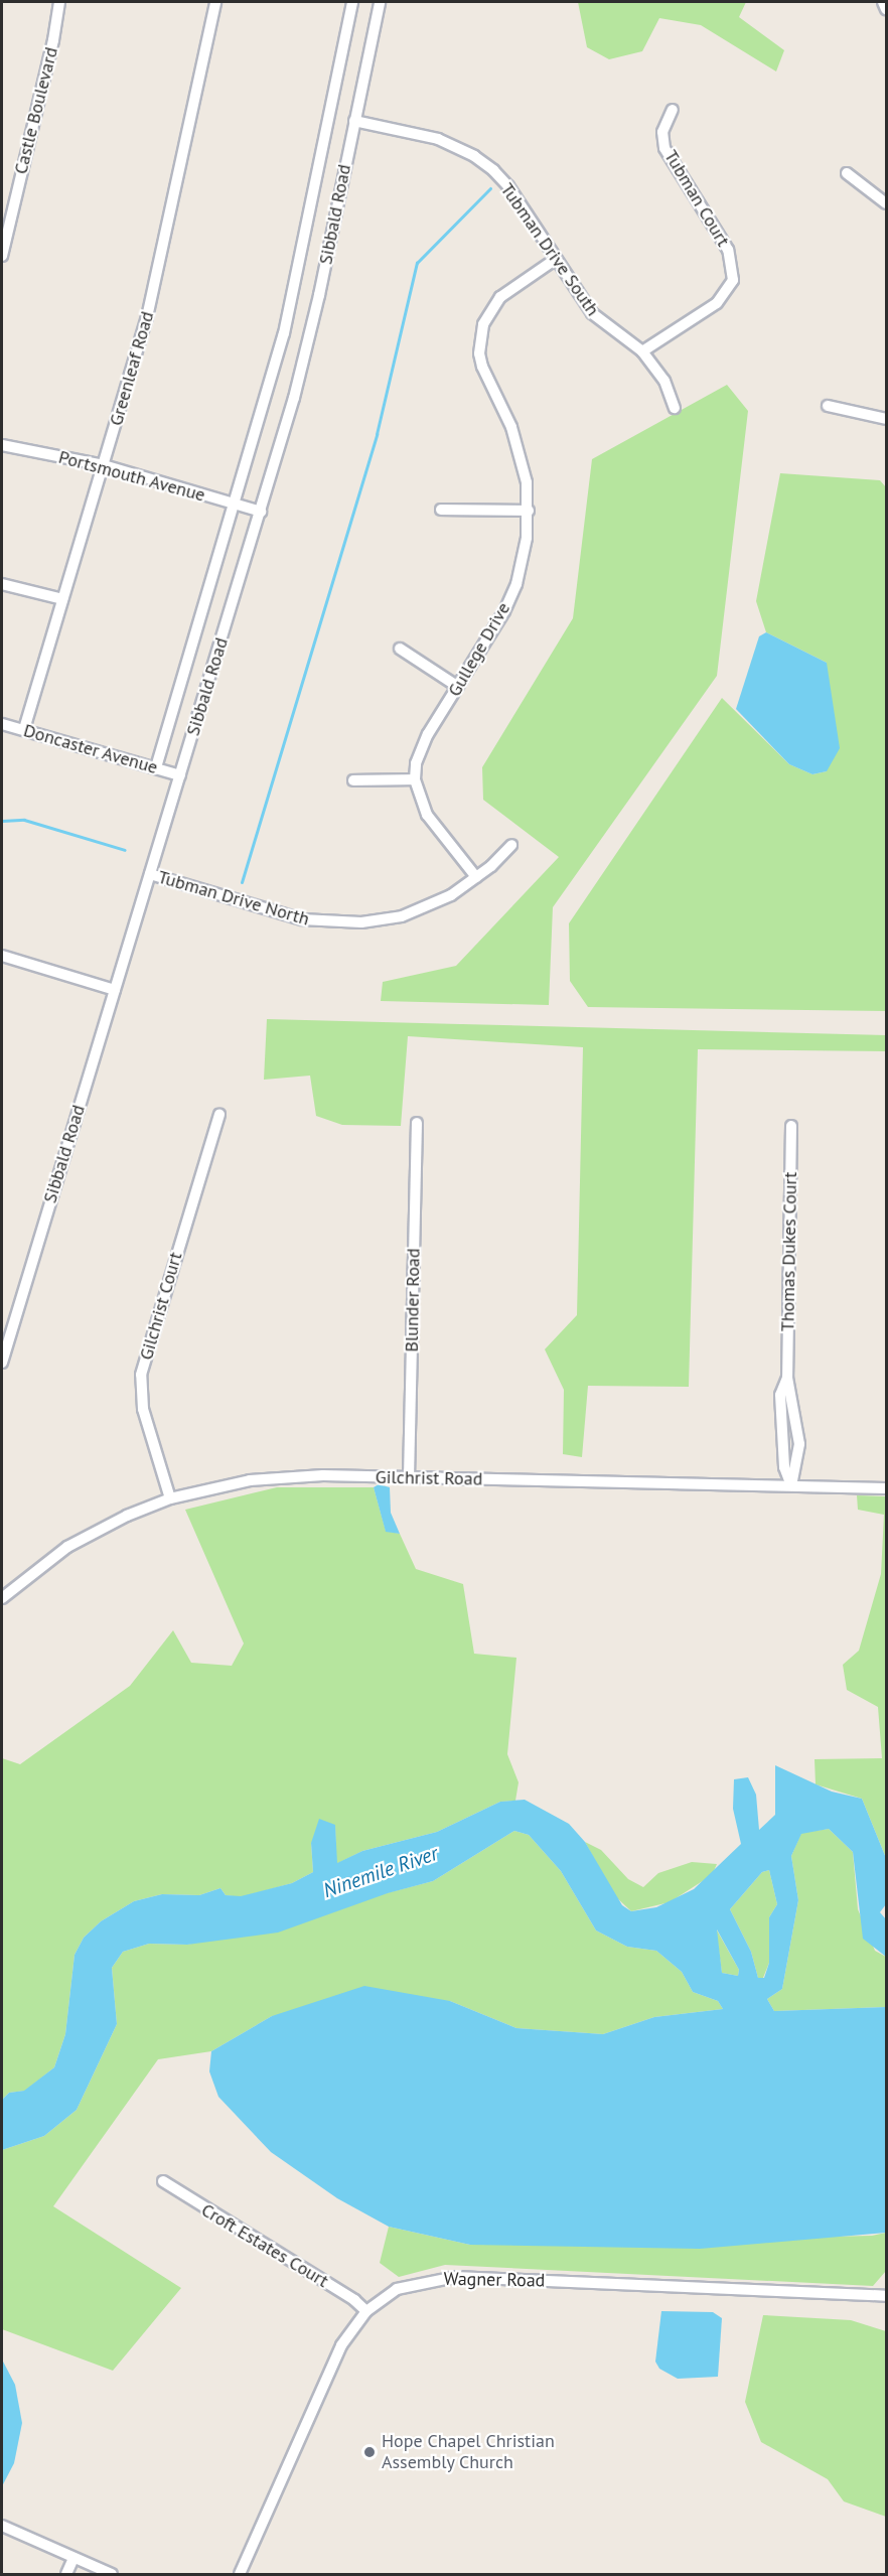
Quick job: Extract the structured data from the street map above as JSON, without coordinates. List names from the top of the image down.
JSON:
{
  "streets": {
    "street": [
      "Castle Boulevard",
      "Tubman Court",
      "Sibbald Road",
      "Tubman Drive South",
      "Greenleaf Road",
      "Portsmouth Avenue",
      "Gullege Drive",
      "Doncaster Avenue",
      "Tubman Drive North",
      "Thomas Dukes Court",
      "Blunder Road",
      "Gilchrist Court",
      "Gilchrist Road",
      "Croft Estates Court",
      "Wagner Road"
    ]
  },
  "crossings": [
    ["Tubman Court", "Tubman Drive South"],
    ["Sibbald Road", "Tubman Drive South"],
    ["Sibbald Road", "Portsmouth Avenue"],
    ["Sibbald Road", "Doncaster Avenue"],
    ["Sibbald Road", "Tubman Drive North"],
    ["Tubman Drive South", "Gullege Drive"],
    ["Greenleaf Road", "Portsmouth Avenue"],
    ["Greenleaf Road", "Doncaster Avenue"],
    ["Gullege Drive", "Tubman Drive North"],
    ["Thomas Dukes Court", "Gilchrist Road"],
    ["Blunder Road", "Gilchrist Road"],
    ["Gilchrist Court", "Gilchrist Road"],
    ["Croft Estates Court", "Wagner Road"]
  ],
  "water": ["Ninemile River"],
  "places": ["Hope Chapel Christian Assembly Church"]
}
